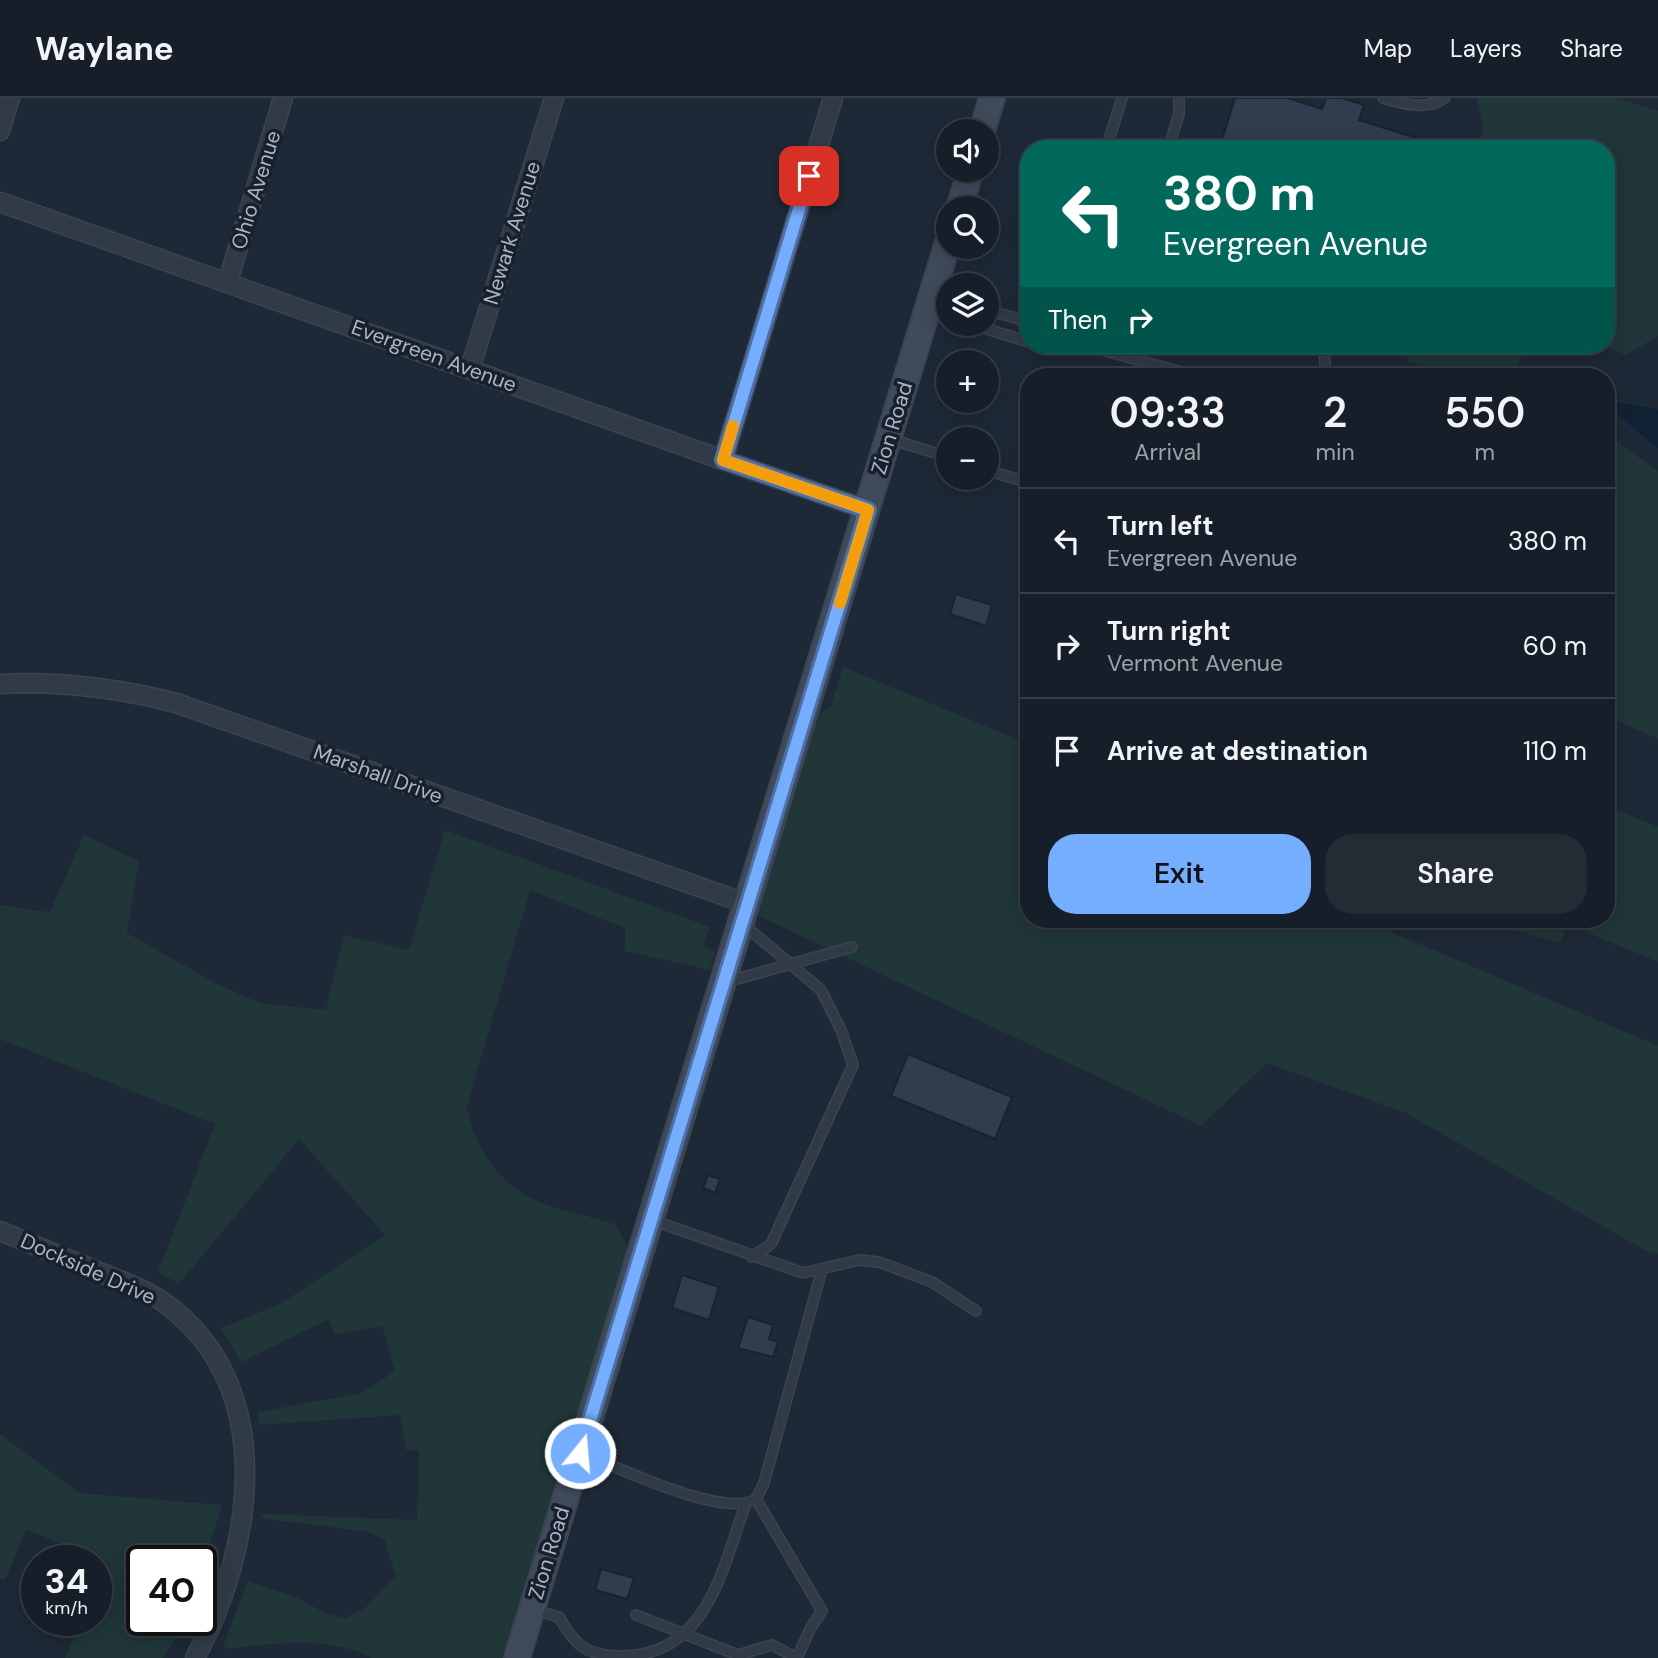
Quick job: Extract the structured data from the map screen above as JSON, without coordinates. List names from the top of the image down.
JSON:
{
  "streets": {
    "street": [
      "Ohio Avenue",
      "Newark Avenue",
      "Evergreen Avenue",
      "Zion Road",
      "Marshall Drive",
      "Dockside Drive"
    ]
  },
  "crossings": [
    ["Ohio Avenue", "Evergreen Avenue"],
    ["Newark Avenue", "Evergreen Avenue"],
    ["Evergreen Avenue", "Zion Road"],
    ["Zion Road", "Marshall Drive"]
  ],
  "page": {
    "header": "Waylane",
    "nav": ["Map", "Layers", "Share"],
    "map_buttons": ["+", "−"],
    "turn": ["380 m", "Evergreen Avenue"],
    "then": "Then",
    "eta": [
      "09:33",
      "Arrival",
      "2",
      "min",
      "550",
      "m"
    ],
    "list": [
      {
        "name": "Turn left",
        "note": "Evergreen Avenue",
        "value": "380 m"
      },
      {
        "name": "Turn right",
        "note": "Vermont Avenue",
        "value": "60 m"
      },
      {
        "name": "Arrive at destination",
        "value": "110 m"
      }
    ],
    "buttons": ["Exit", "Share"],
    "speed": "34 km/h",
    "limit": "40"
  }
}
